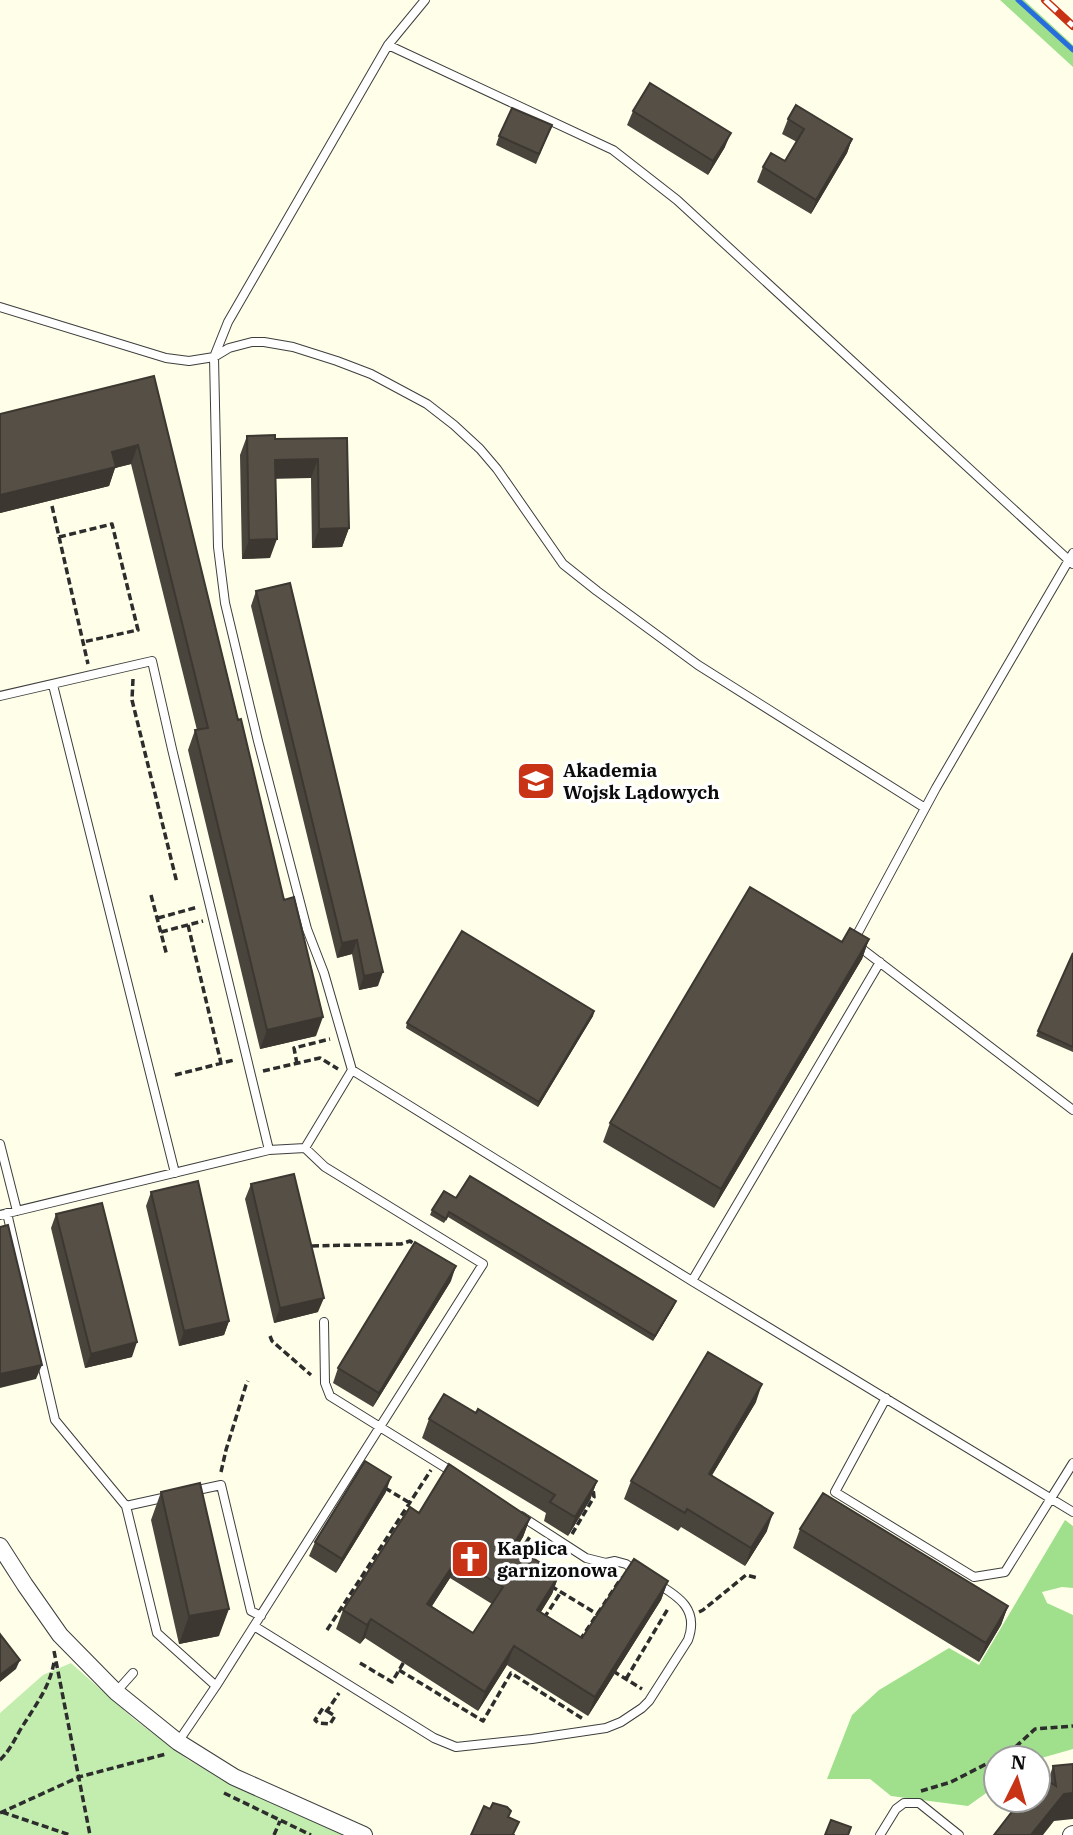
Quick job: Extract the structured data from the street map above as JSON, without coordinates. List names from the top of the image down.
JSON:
{
  "places": {
    "school or university": ["Akademia Wojsk Lądowych"],
    "church": ["Kaplica garnizonowa"]
  },
  "north": "top"
}
